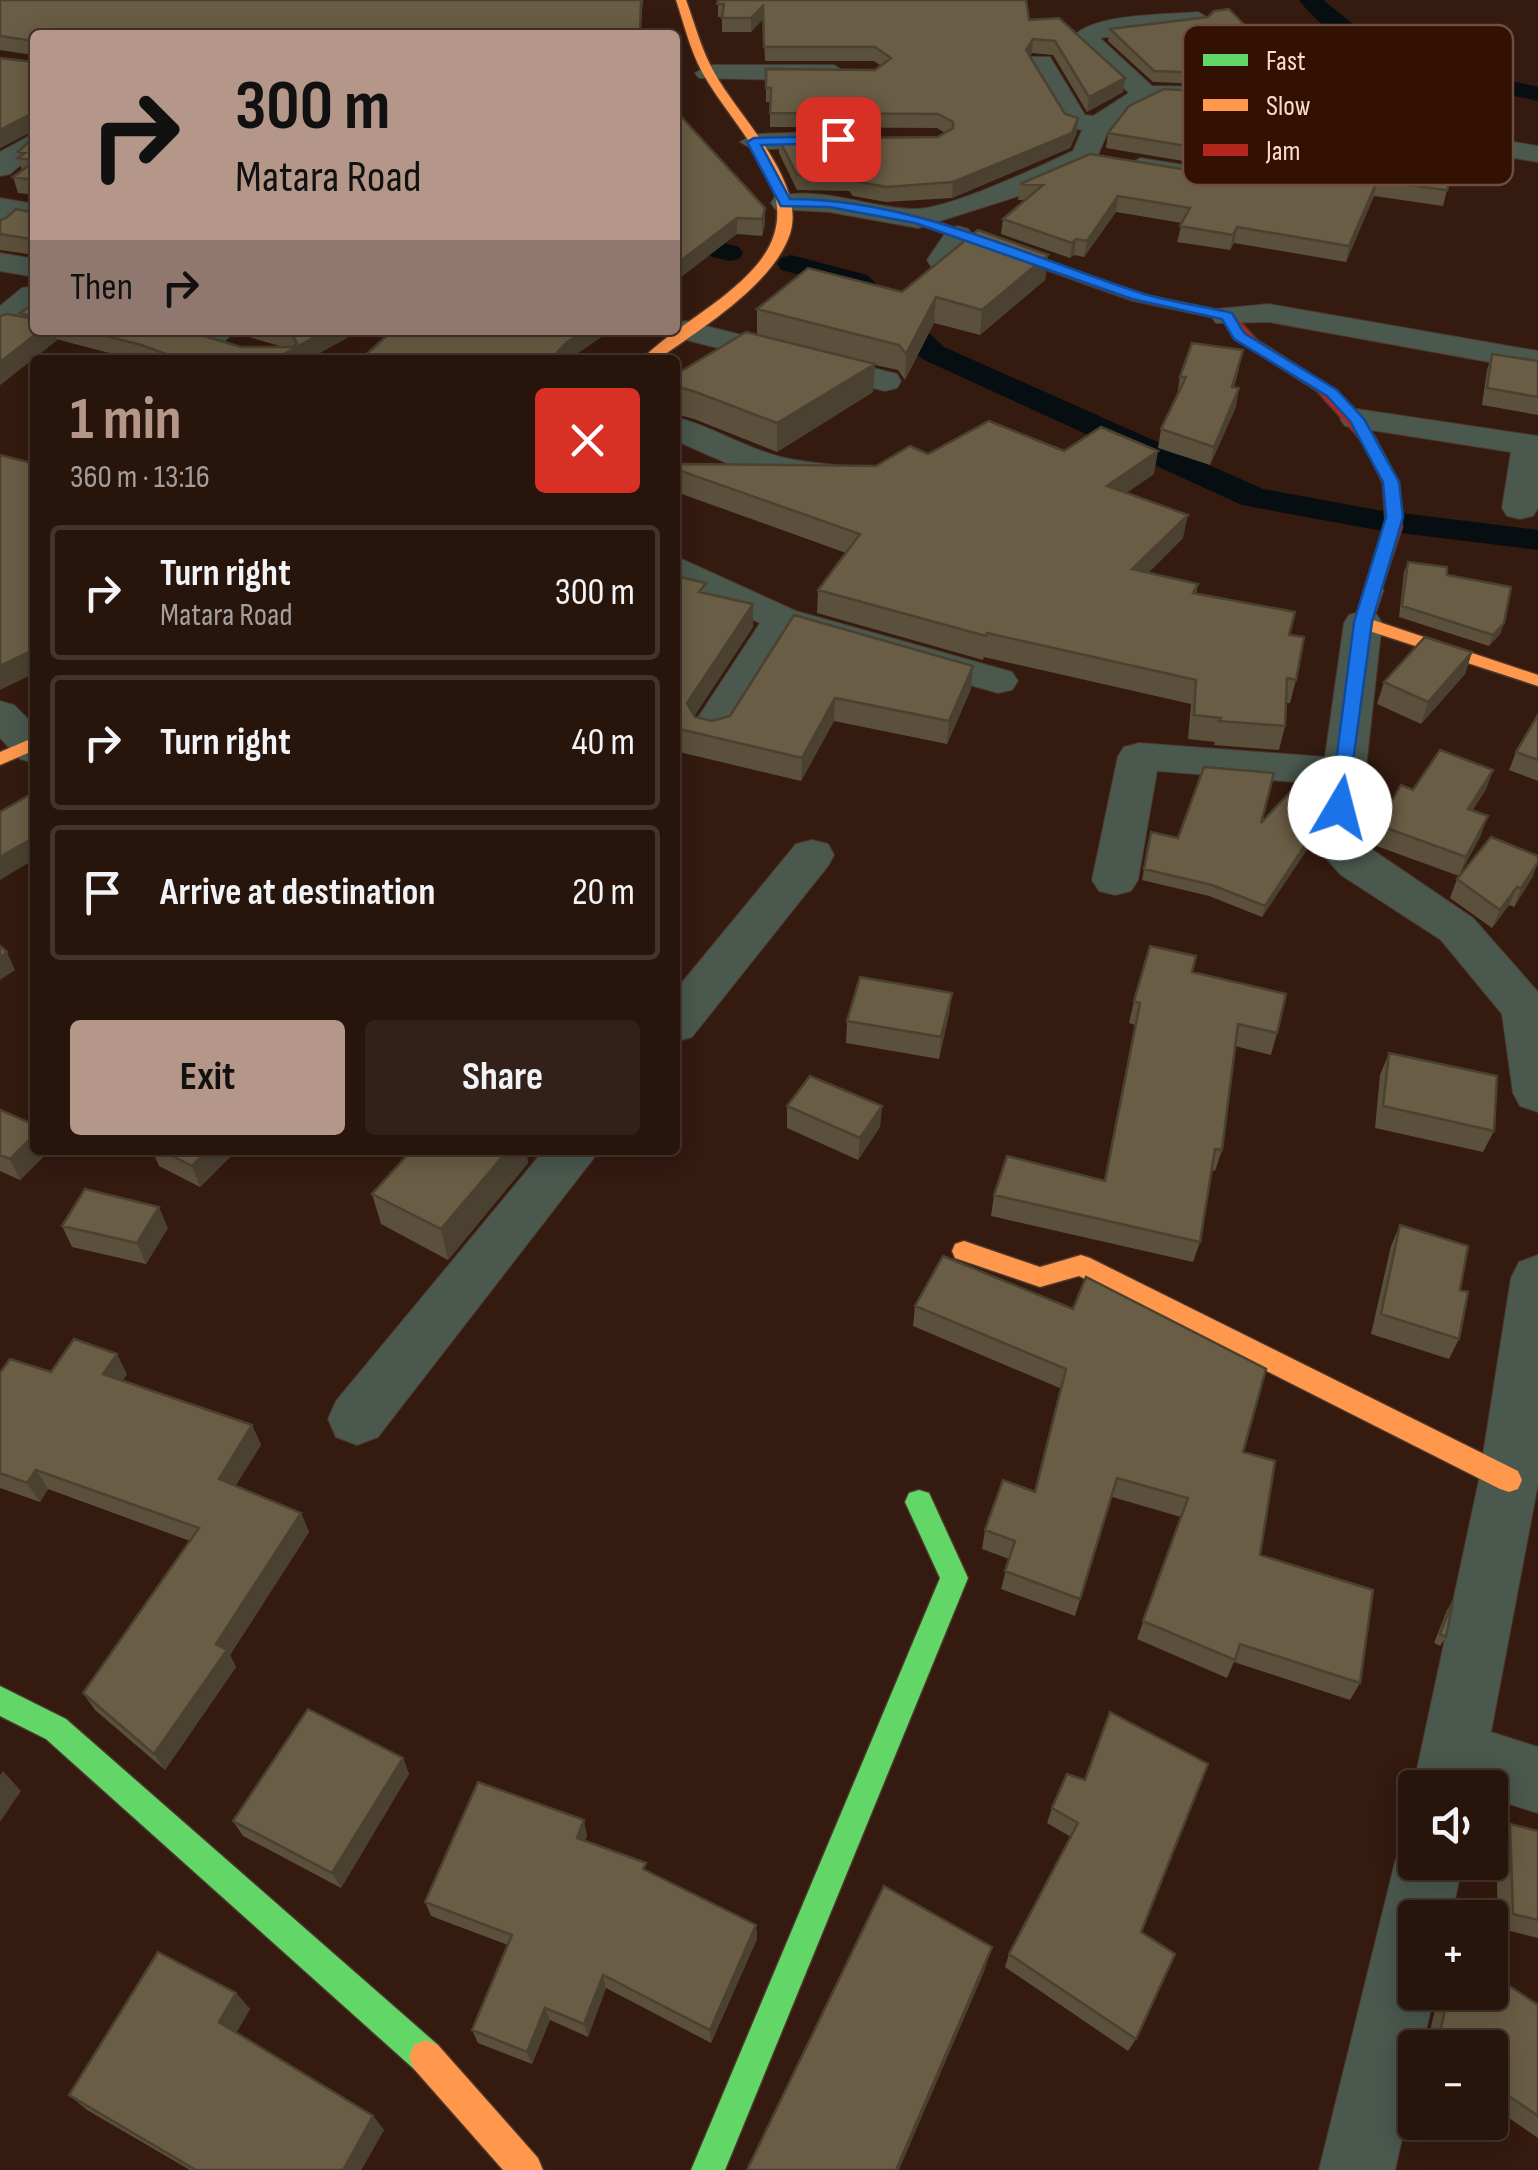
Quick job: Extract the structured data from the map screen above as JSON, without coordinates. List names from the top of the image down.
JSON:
{
  "legend": ["Fast", "Slow", "Jam"],
  "page": {
    "turn": ["300 m", "Matara Road"],
    "then": "Then",
    "heading": ["1 min", "360 m · 13:16"],
    "list": [
      {
        "name": "Turn right",
        "note": "Matara Road",
        "value": "300 m"
      },
      {
        "name": "Turn right",
        "value": "40 m"
      },
      {
        "name": "Arrive at destination",
        "value": "20 m"
      }
    ],
    "buttons": ["Exit", "Share"],
    "map_buttons": ["+", "−"]
  }
}
